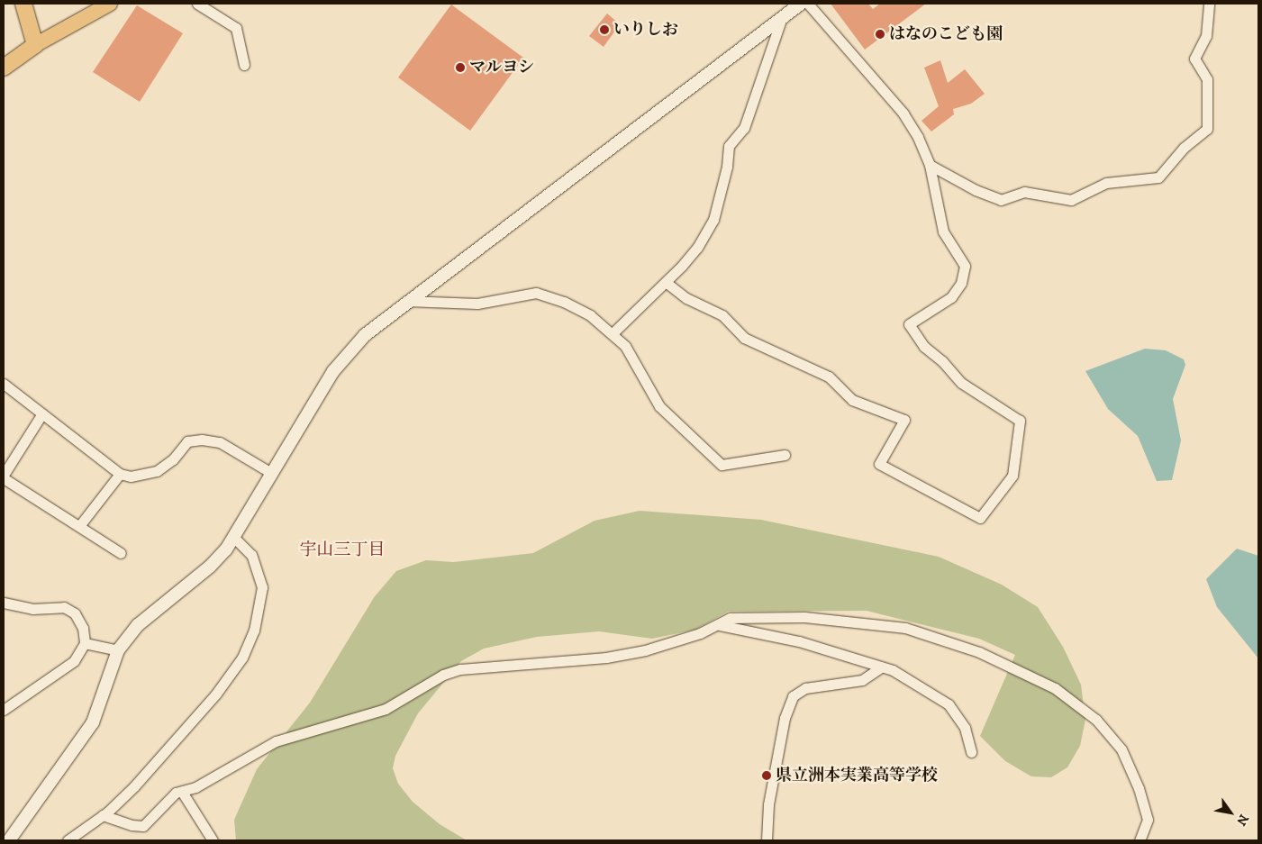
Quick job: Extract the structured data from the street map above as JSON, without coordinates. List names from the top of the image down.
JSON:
{
  "districts": ["宇山三丁目"],
  "places": [
    "いりしお",
    "はなのこども園",
    "マルヨシ",
    "県立洲本実業高等学校"
  ],
  "north": "bottom right"
}
